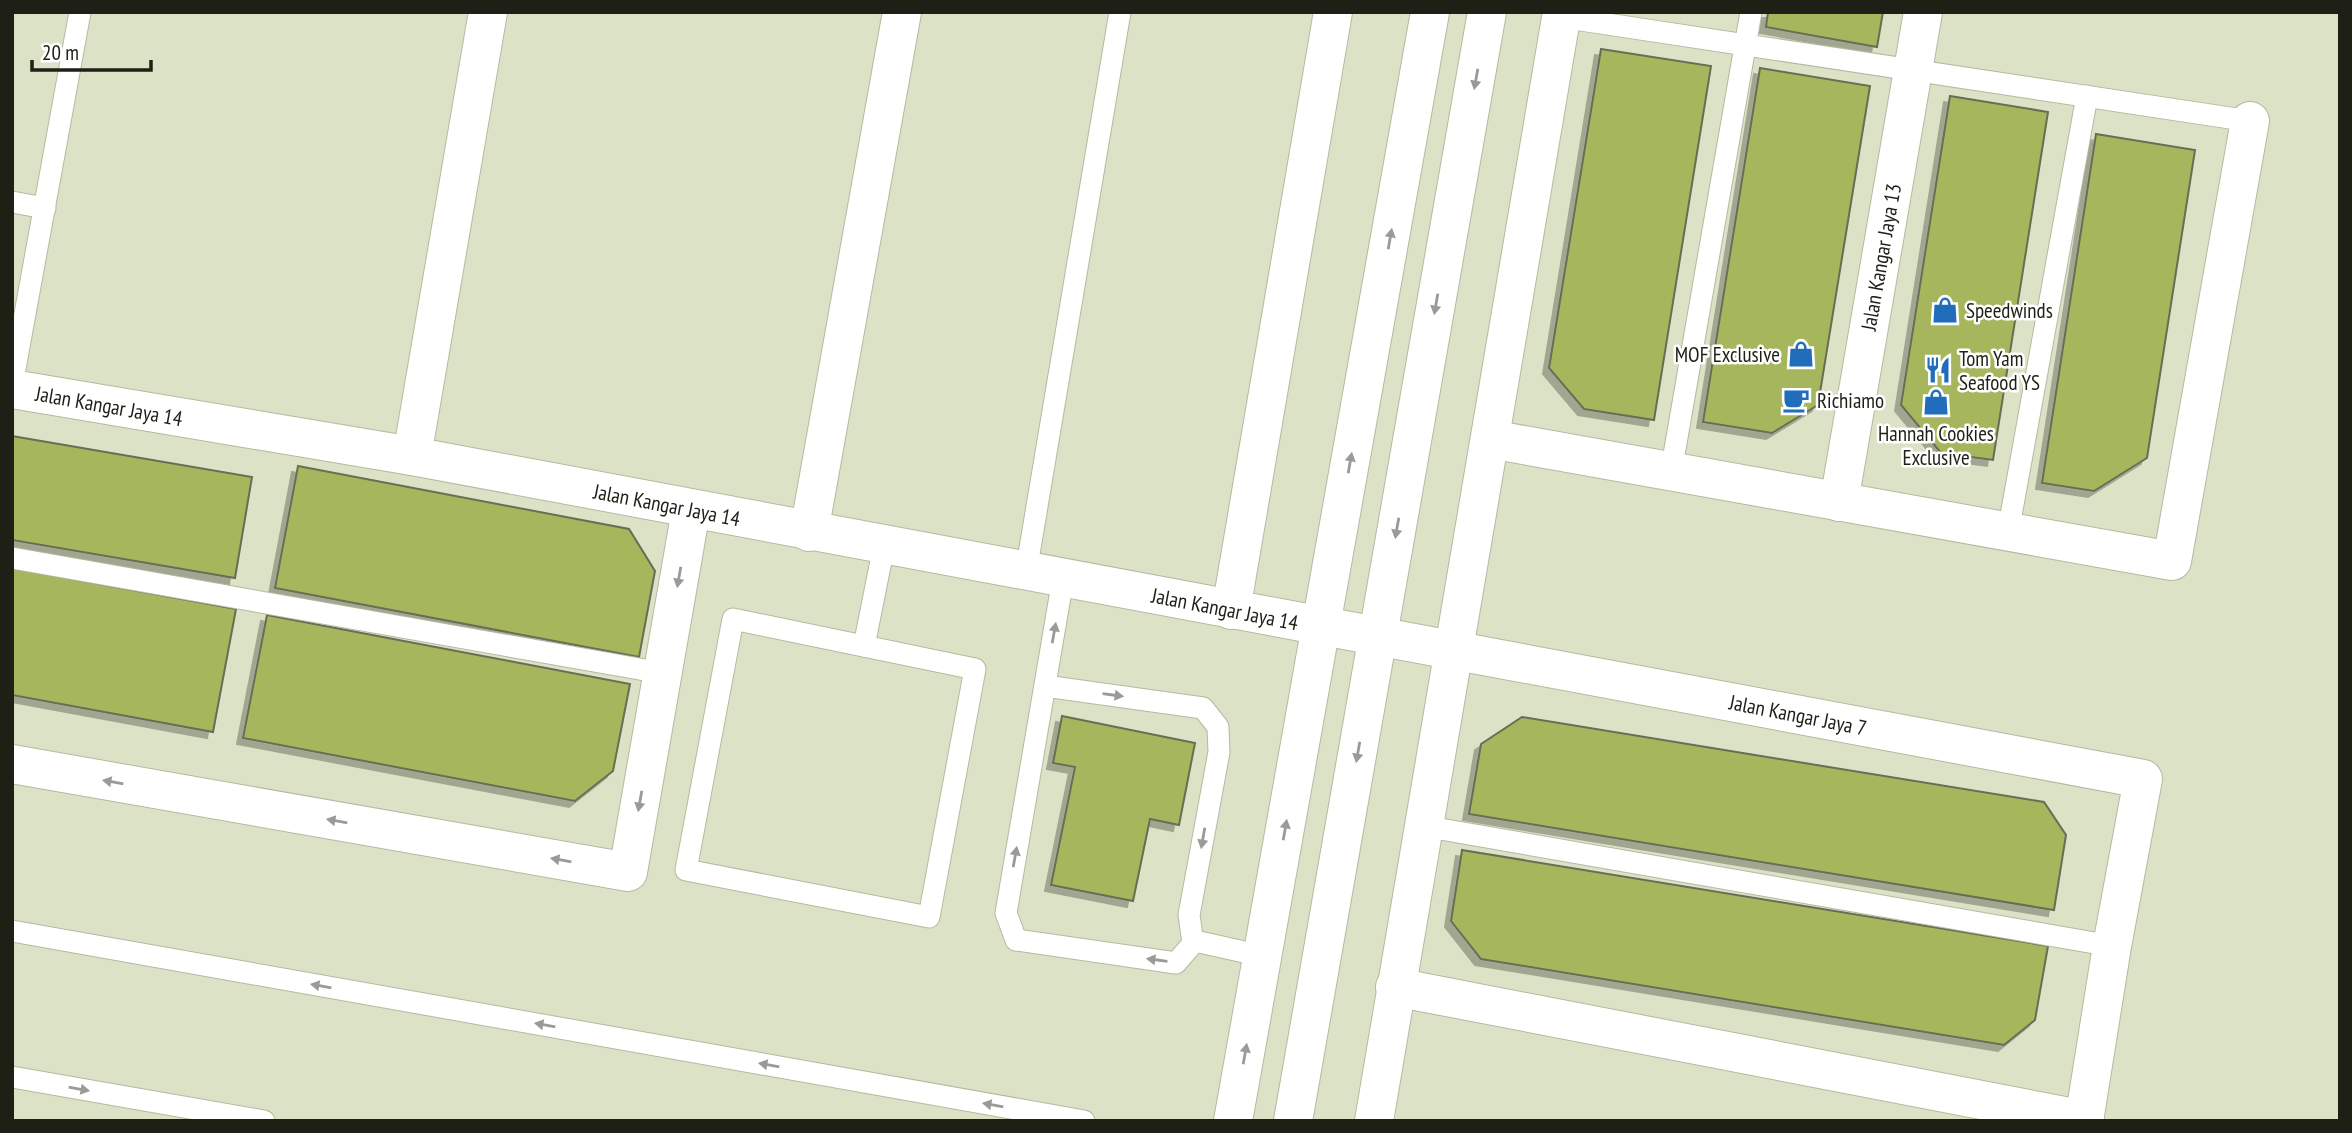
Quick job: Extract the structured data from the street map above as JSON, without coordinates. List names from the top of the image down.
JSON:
{
  "streets": {
    "street": ["Jalan Kangar Jaya 13", "Jalan Kangar Jaya 14", "Jalan Kangar Jaya 7"]
  },
  "crossings": [
    ["Jalan Kangar Jaya 14", "Jalan Kangar Jaya 7"]
  ],
  "places": {
    "shop": ["Speedwinds", "MOF Exclusive", "Hannah Cookies Exclusive"],
    "restaurant": ["Tom Yam Seafood YS"],
    "cafe": ["Richiamo"]
  },
  "scale_bar": "20 m"
}
